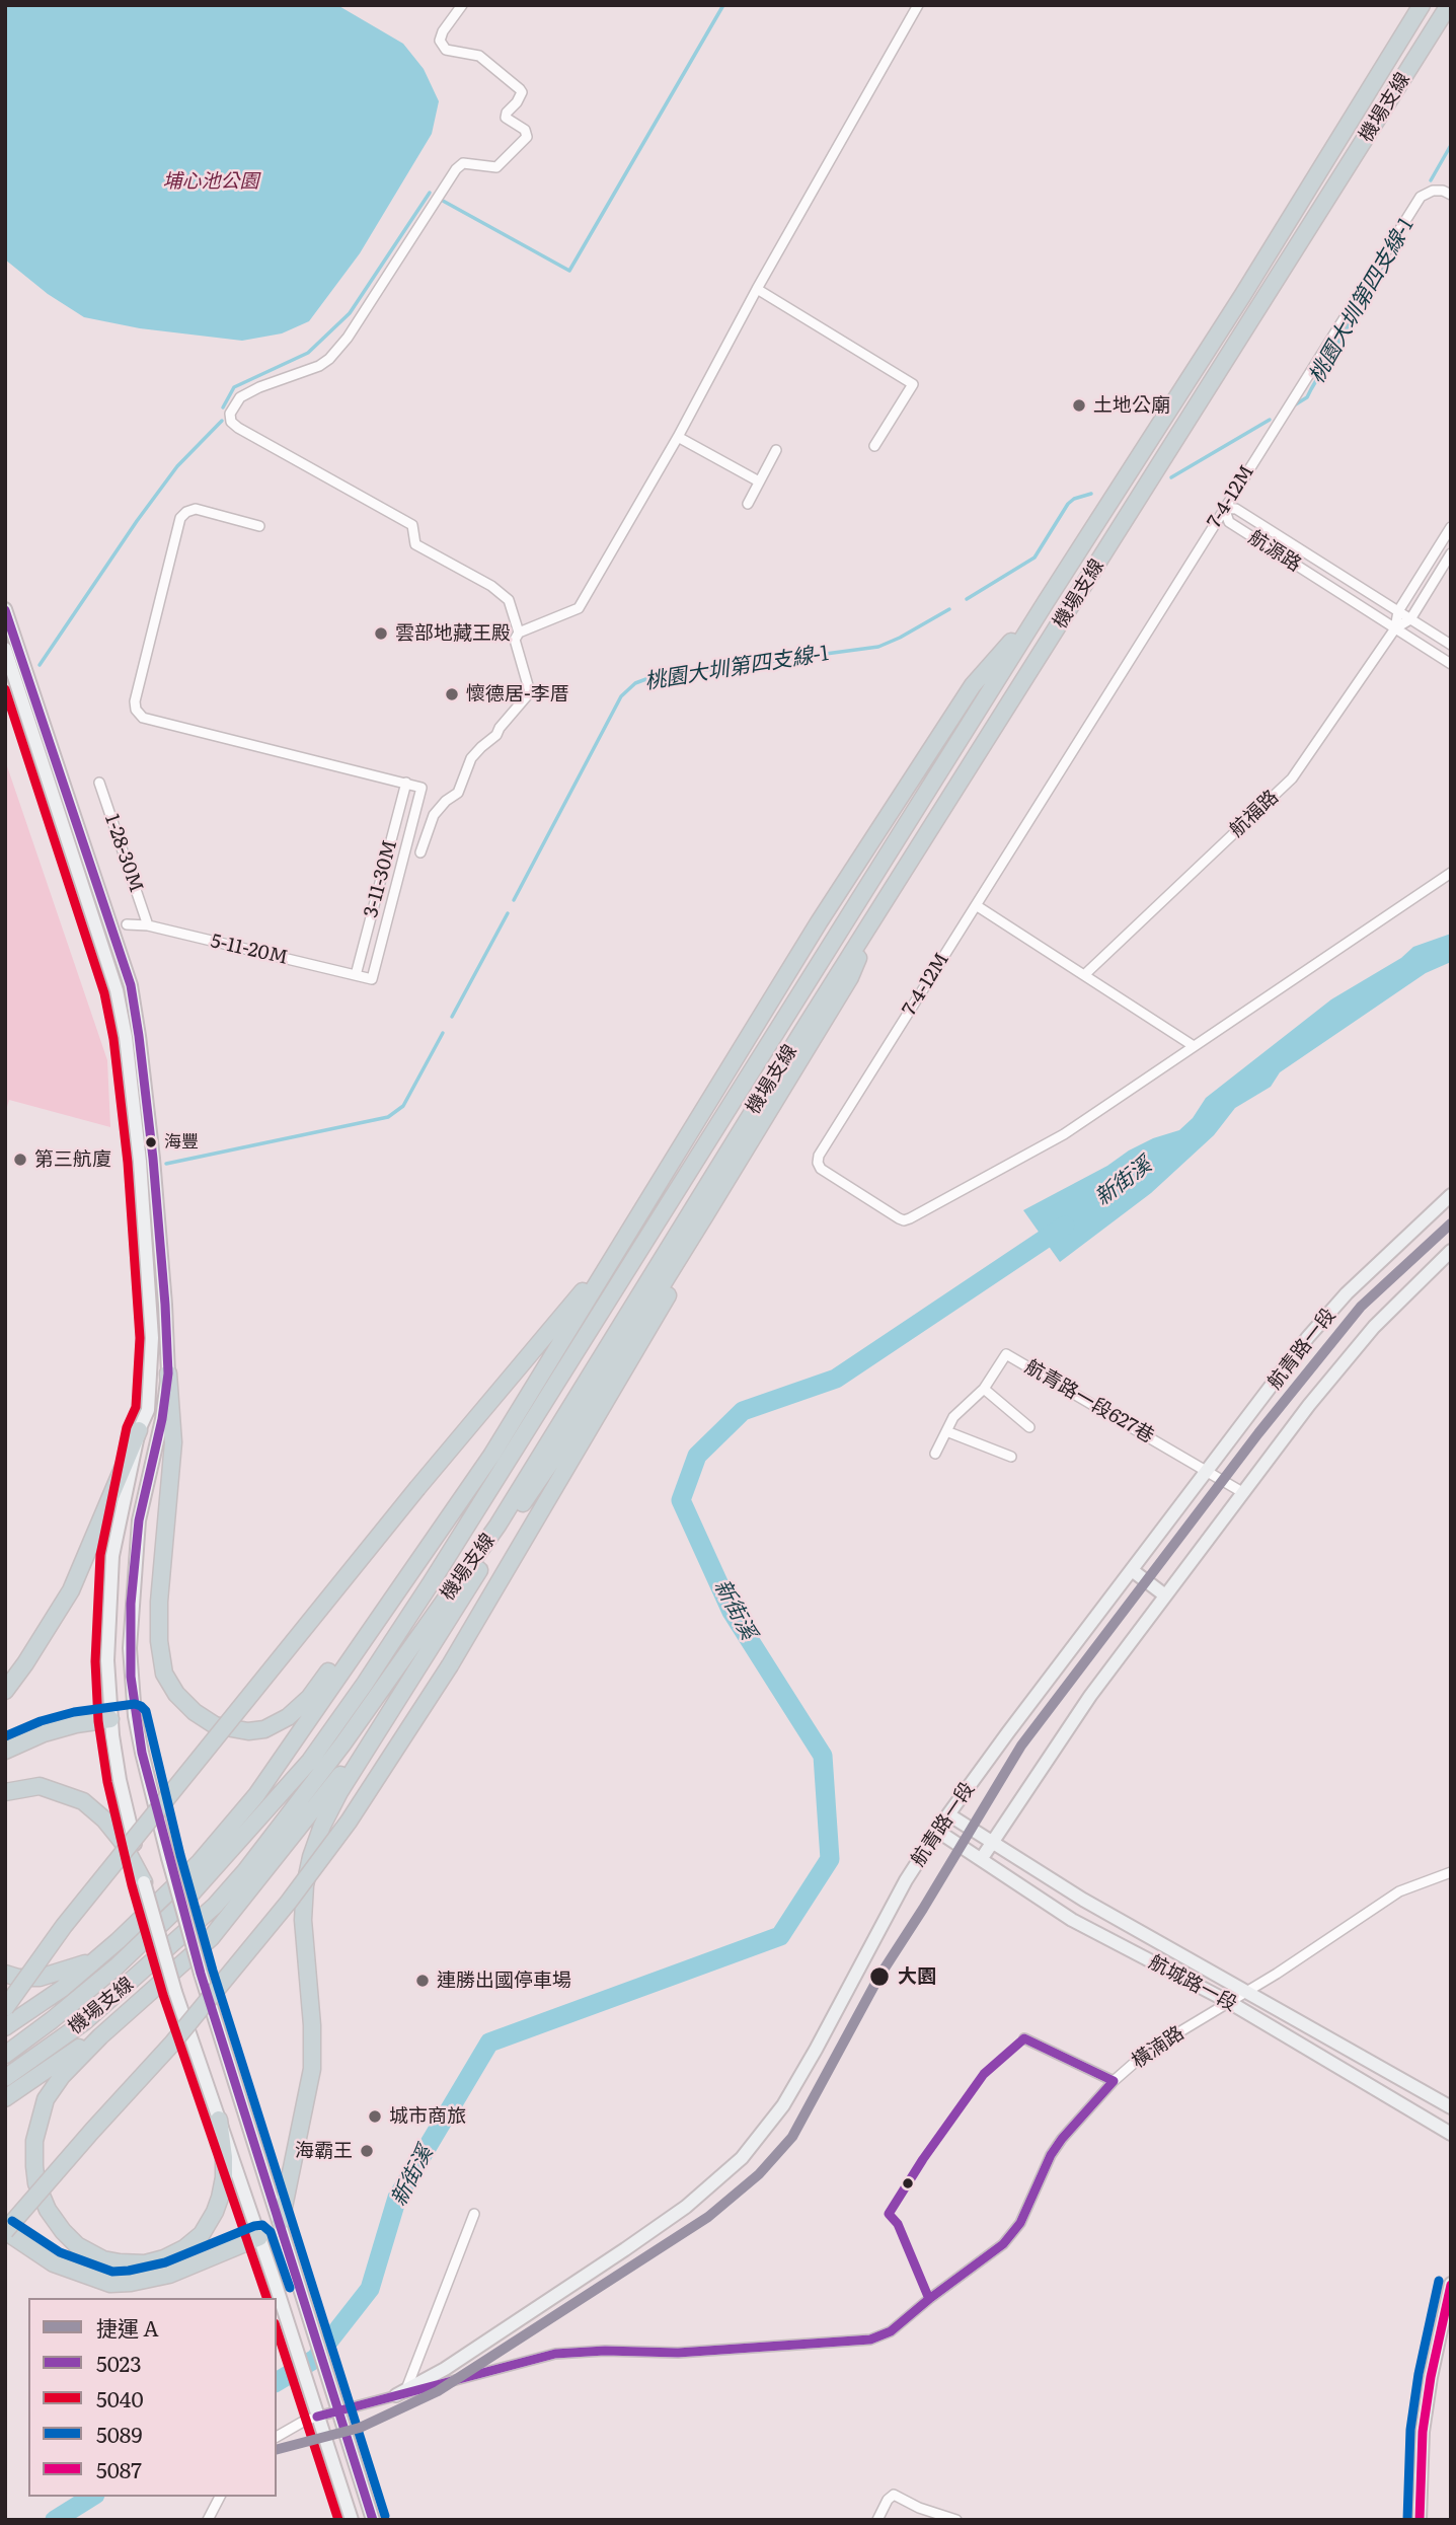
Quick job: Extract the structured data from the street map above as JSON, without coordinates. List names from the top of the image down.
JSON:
{
  "streets": {
    "highway": ["機場支線"],
    "main road": ["航青路一段", "航城路一段"],
    "street": [
      "7-4-12M",
      "航源路",
      "航福路",
      "1-28-30M",
      "3-11-30M",
      "5-11-20M",
      "航青路一段627巷",
      "橫湳路"
    ]
  },
  "crossings": [
    ["7-4-12M", "航源路"],
    ["航源路", "航福路"],
    ["1-28-30M", "5-11-20M"],
    ["3-11-30M", "5-11-20M"],
    ["航青路一段", "航青路一段627巷"],
    ["航青路一段", "航城路一段"],
    ["航青路一段", "橫湳路"],
    ["航城路一段", "橫湳路"]
  ],
  "water": ["桃園大圳第四支線-1", "新街溪"],
  "parks": ["埔心池公園"],
  "places": [
    "土地公廟",
    "雲部地藏王殿",
    "懷德居-李厝",
    "海豐",
    "第三航廈",
    "大園",
    "連勝出國停車場",
    "城市商旅",
    "海霸王"
  ],
  "lines": [
    "transit line 5023",
    "transit line 5040",
    "metro line A",
    "transit line 5089",
    "transit line 5087"
  ],
  "legend": [
    "捷運 A",
    "5023",
    "5040",
    "5089",
    "5087"
  ]
}
